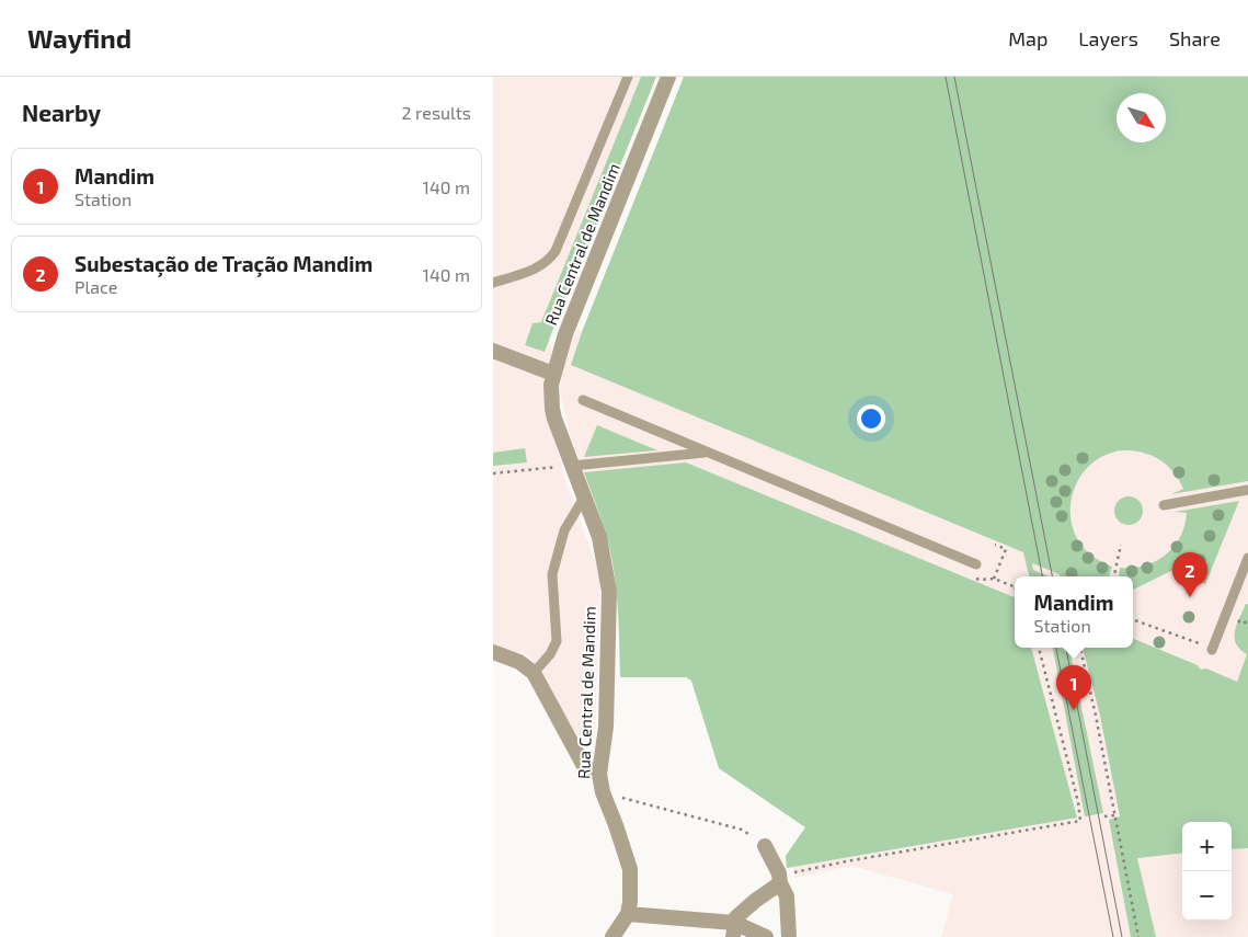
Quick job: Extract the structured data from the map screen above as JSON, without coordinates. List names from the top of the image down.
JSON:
{
  "streets": {
    "street": ["Rua Central de Mandim"]
  },
  "north": "bottom right",
  "page": {
    "header": "Wayfind",
    "nav": ["Map", "Layers", "Share"],
    "heading": ["Nearby", "2 results"],
    "list": [
      {
        "mark": "1",
        "name": "Mandim",
        "note": "Station",
        "value": "140 m"
      },
      {
        "mark": "2",
        "name": "Subestação de Tração Mandim",
        "note": "Place",
        "value": "140 m"
      }
    ],
    "pins": ["2", "1"],
    "popup": ["Mandim", "Station"],
    "map_buttons": ["+", "−"]
  }
}
